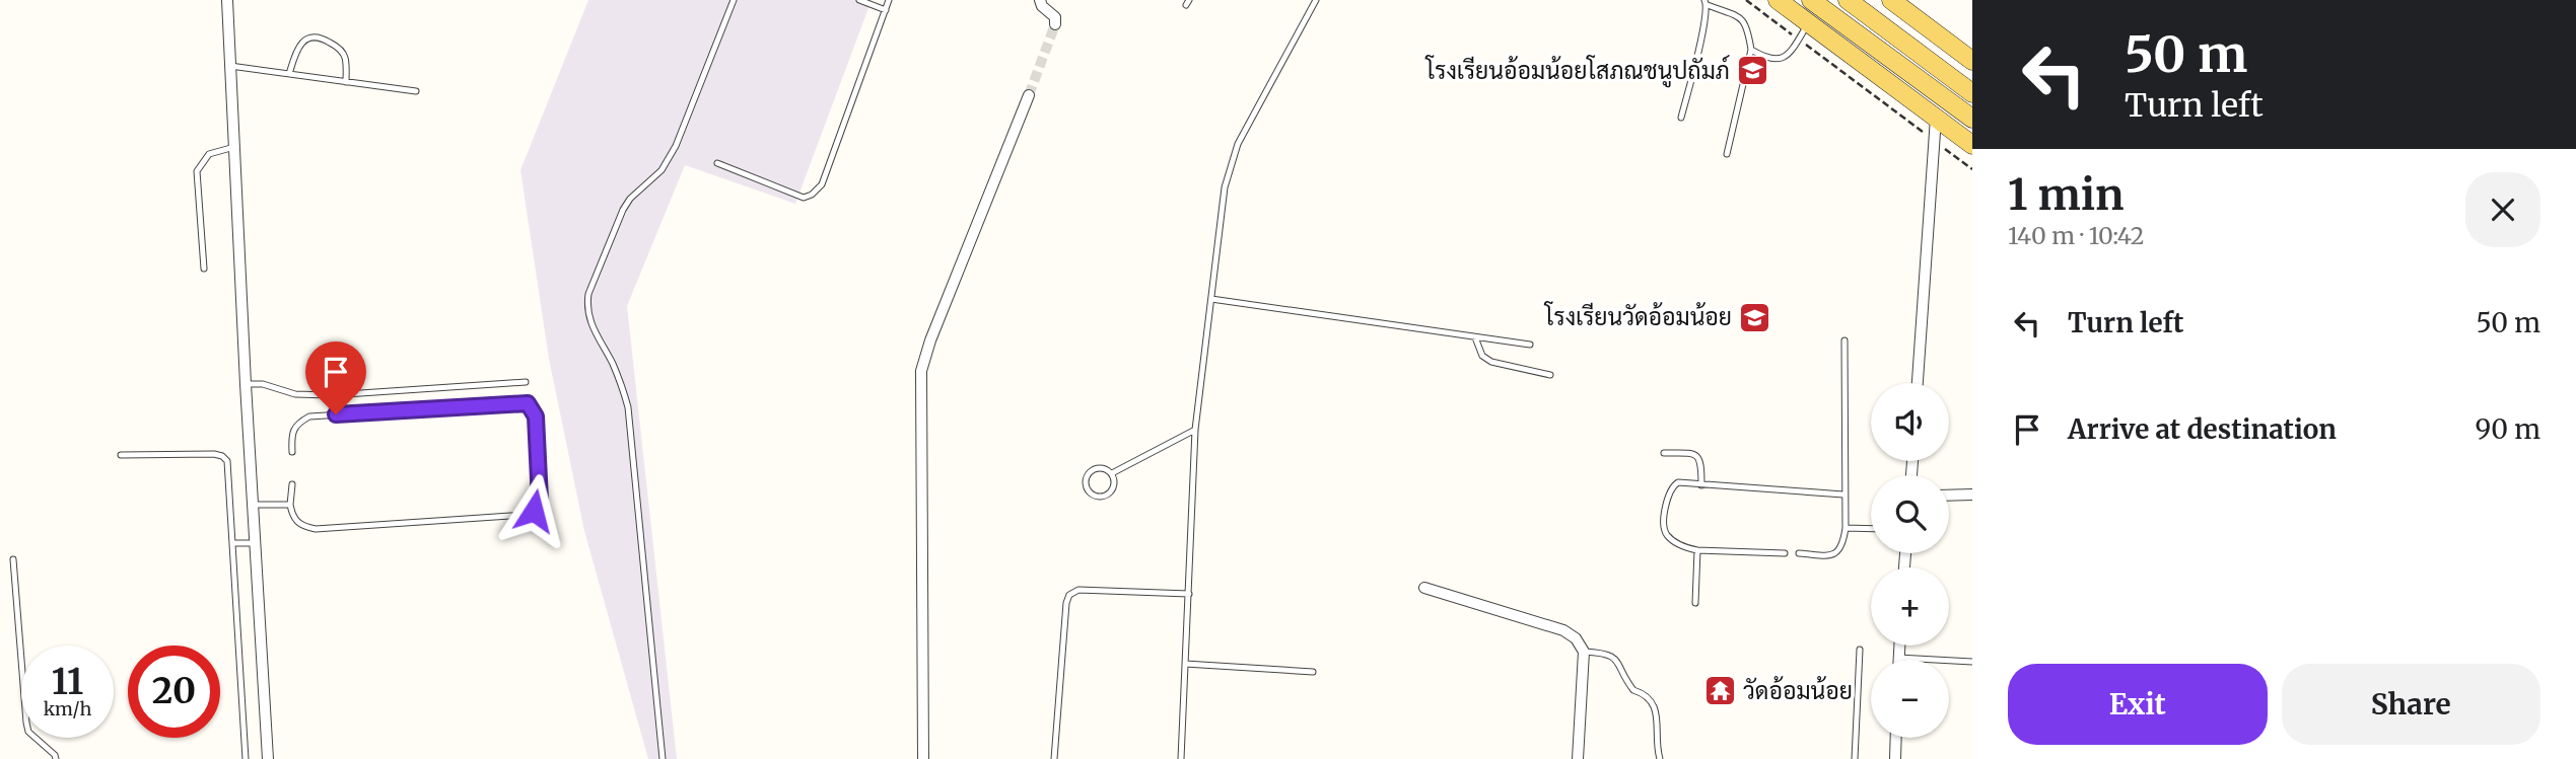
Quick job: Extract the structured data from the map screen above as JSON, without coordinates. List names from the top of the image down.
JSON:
{
  "places": {
    "school or university": ["โรงเรียนอ้อมน้อยโสภณชนูปถัมภ์", "โรงเรียนวัดอ้อมน้อย"],
    "temple": ["วัดอ้อมน้อย"]
  },
  "page": {
    "turn": ["50 m", "Turn left"],
    "heading": ["1 min", "140 m · 10:42"],
    "list": [
      {
        "name": "Turn left",
        "value": "50 m"
      },
      {
        "name": "Arrive at destination",
        "value": "90 m"
      }
    ],
    "map_buttons": ["+", "−"],
    "speed": "11 km/h",
    "limit": "20",
    "buttons": ["Exit", "Share"]
  }
}
